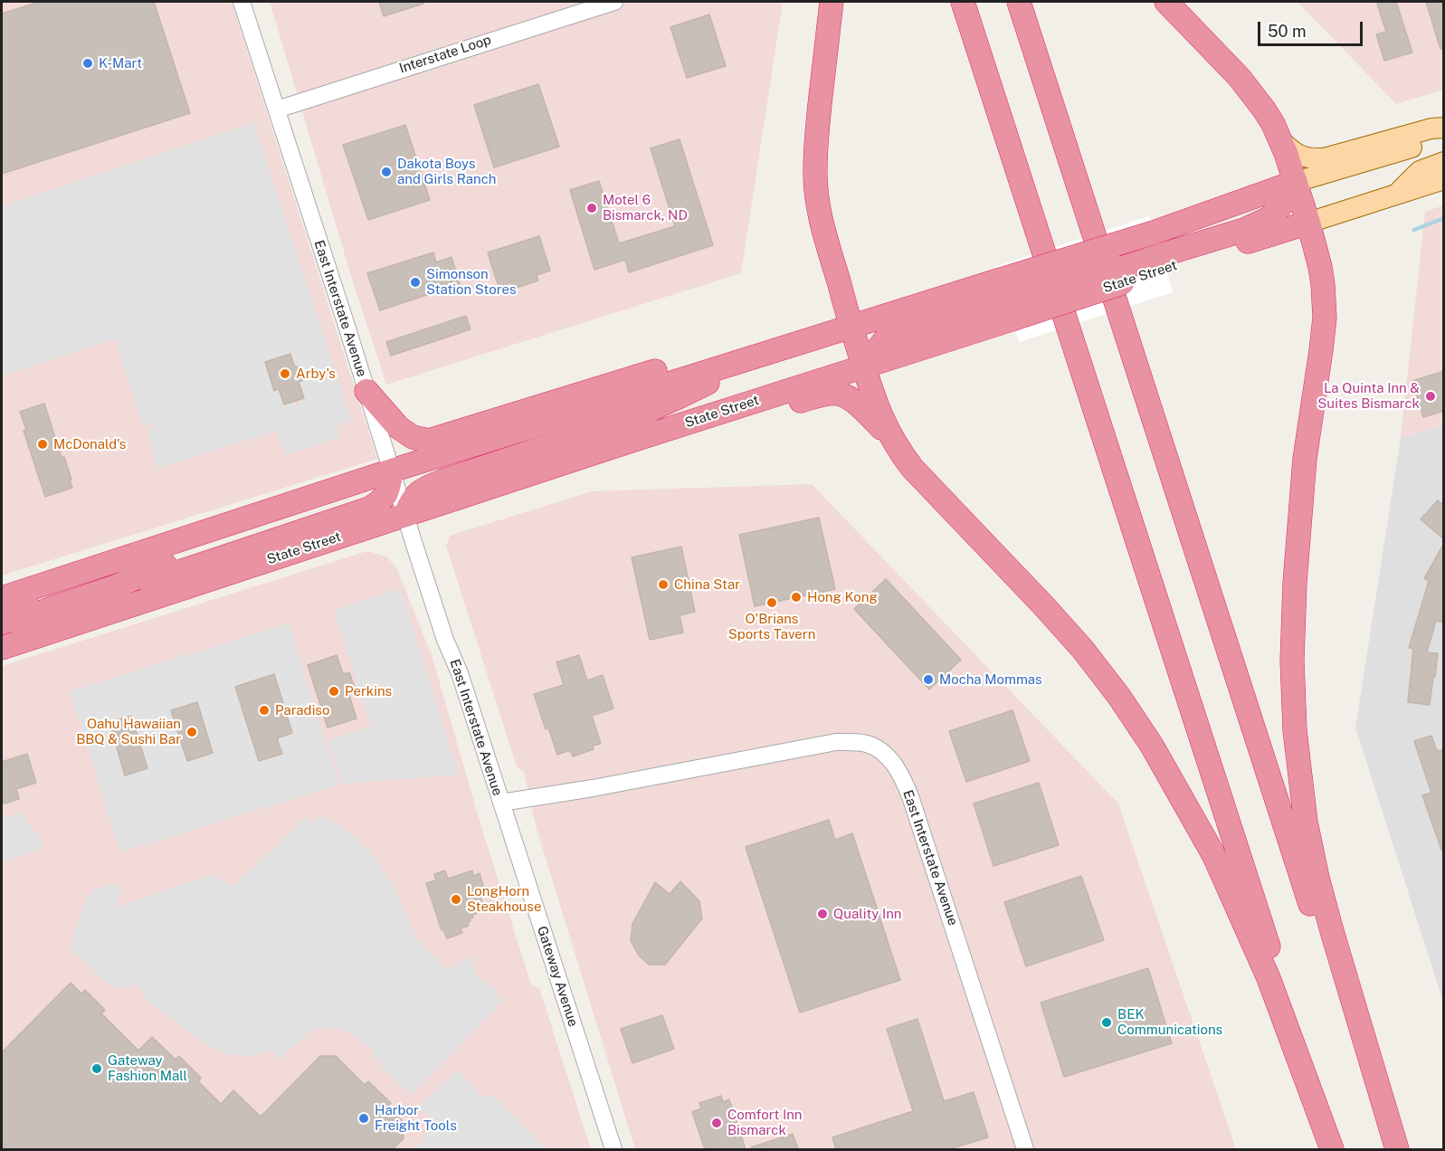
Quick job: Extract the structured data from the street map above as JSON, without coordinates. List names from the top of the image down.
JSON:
{
  "streets": {
    "highway": ["State Street"],
    "street": ["Interstate Loop", "East Interstate Avenue", "Gateway Avenue"]
  },
  "crossings": [
    ["Interstate Loop", "East Interstate Avenue"],
    ["State Street", "East Interstate Avenue"],
    ["East Interstate Avenue", "Gateway Avenue"]
  ],
  "places": [
    "K-Mart",
    "Dakota Boys and Girls Ranch",
    "Motel 6 Bismarck, ND",
    "Simonson Station Stores",
    "Arby's",
    "La Quinta Inn & Suites Bismarck",
    "McDonald's",
    "China Star",
    "Hong Kong",
    "O'Brians Sports Tavern",
    "Mocha Mommas",
    "Perkins",
    "Paradiso",
    "Oahu Hawaiian BBQ & Sushi Bar",
    "LongHorn Steakhouse",
    "Quality Inn",
    "BEK Communications",
    "Gateway Fashion Mall",
    "Harbor Freight Tools",
    "Comfort Inn Bismarck"
  ],
  "scale_bar": "50 m"
}
